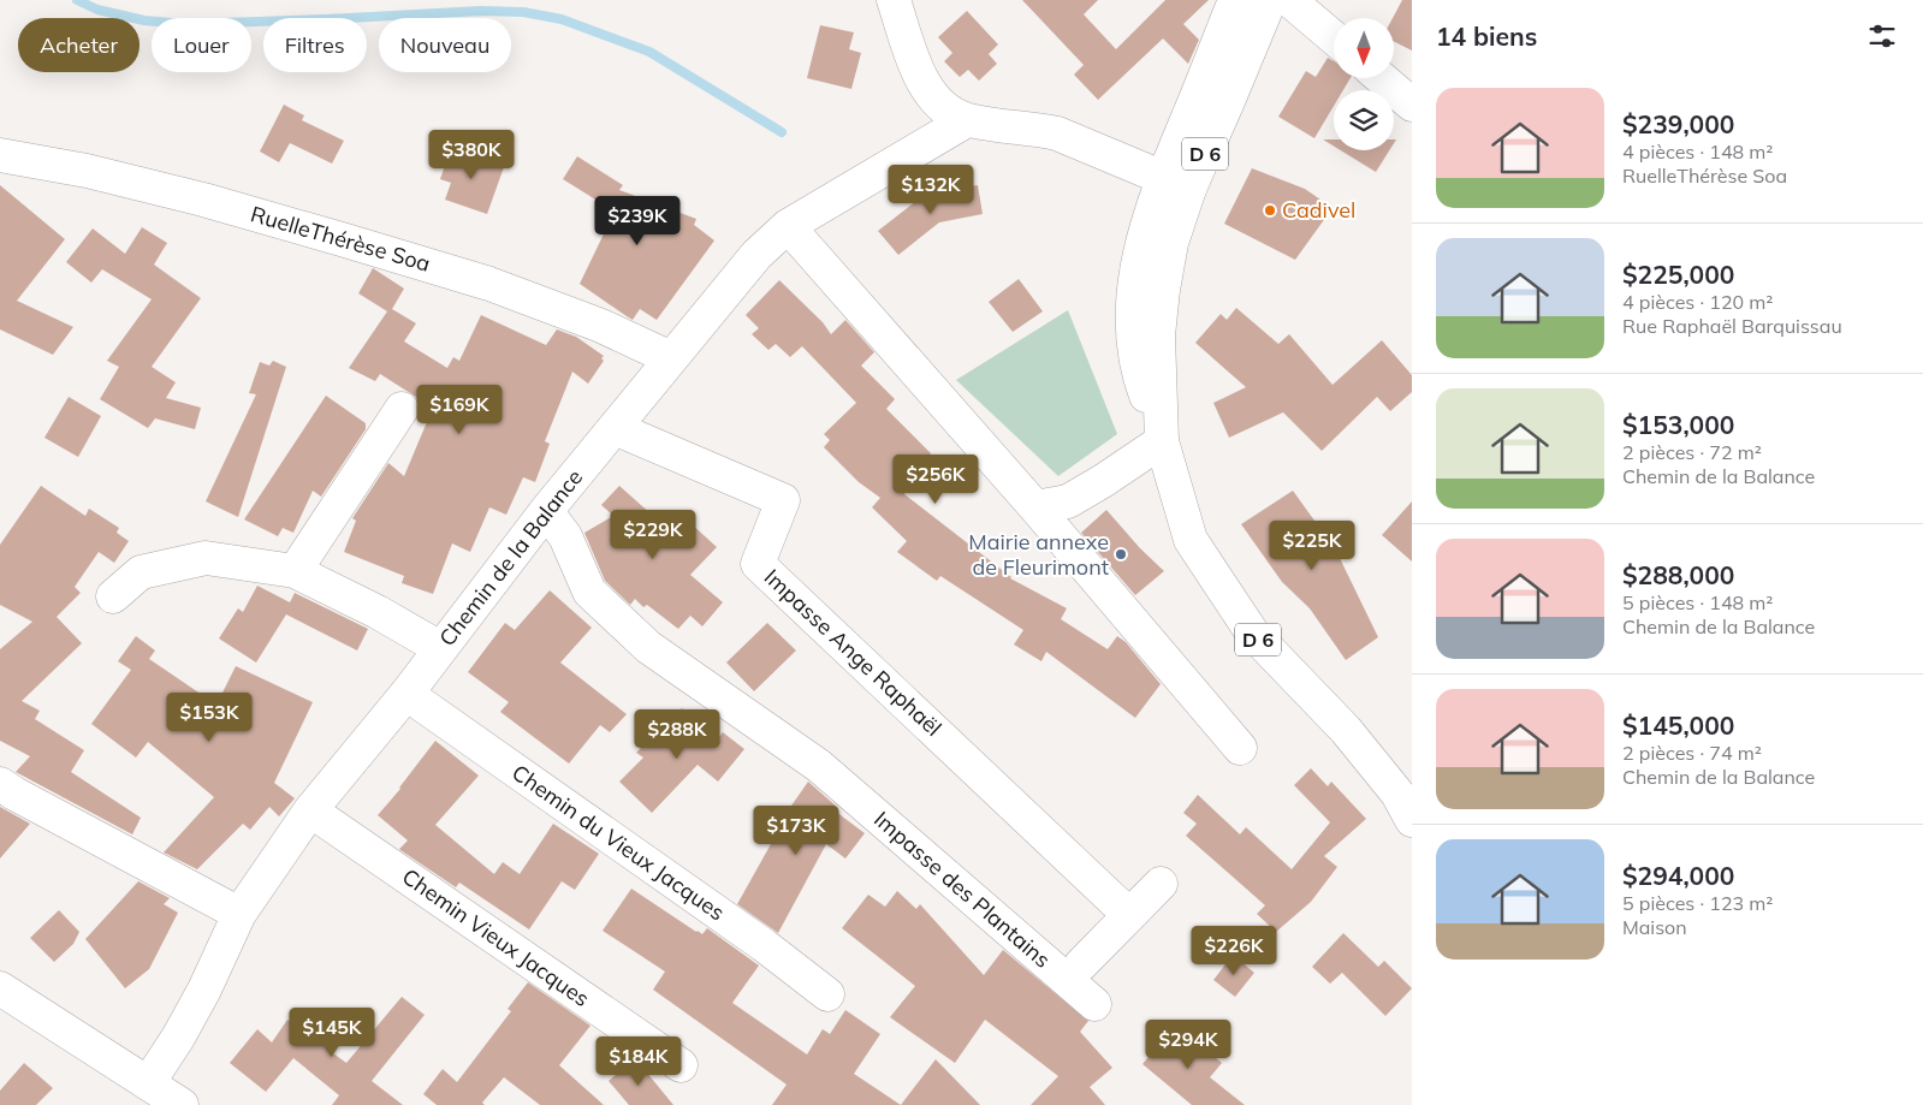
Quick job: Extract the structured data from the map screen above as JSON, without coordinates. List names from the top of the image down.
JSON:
{
  "streets": {
    "street": [
      "D 6",
      "RuelleThérèse Soa",
      "Chemin de la Balance",
      "Impasse Ange Raphaël",
      "Chemin du Vieux Jacques",
      "Impasse des Plantains",
      "Chemin Vieux Jacques"
    ]
  },
  "crossings": [
    ["RuelleThérèse Soa", "Chemin de la Balance"],
    ["Chemin de la Balance", "Impasse Ange Raphaël"],
    ["Chemin de la Balance", "Chemin du Vieux Jacques"],
    ["Chemin de la Balance", "Impasse des Plantains"],
    ["Chemin de la Balance", "Chemin Vieux Jacques"]
  ],
  "places": ["Cadivel", "Mairie annexe de Fleurimont"],
  "north": "bottom",
  "page": {
    "heading": "14 biens",
    "chip": [
      "Acheter",
      "Louer",
      "Filtres",
      "Nouveau"
    ],
    "list": [
      {
        "name": "$239,000",
        "note": "4 pièces · 148 m² · RuelleThérèse Soa"
      },
      {
        "name": "$225,000",
        "note": "4 pièces · 120 m² · Rue Raphaël Barquissau"
      },
      {
        "name": "$153,000",
        "note": "2 pièces · 72 m² · Chemin de la Balance"
      },
      {
        "name": "$288,000",
        "note": "5 pièces · 148 m² · Chemin de la Balance"
      },
      {
        "name": "$145,000",
        "note": "2 pièces · 74 m² · Chemin de la Balance"
      },
      {
        "name": "$294,000",
        "note": "5 pièces · 123 m² · Maison"
      }
    ],
    "price": [
      "$380K",
      "$132K",
      "$239K",
      "$169K",
      "$256K",
      "$229K",
      "$225K",
      "$153K",
      "$288K",
      "$173K",
      "$226K",
      "$145K",
      "$294K",
      "$184K"
    ]
  }
}
